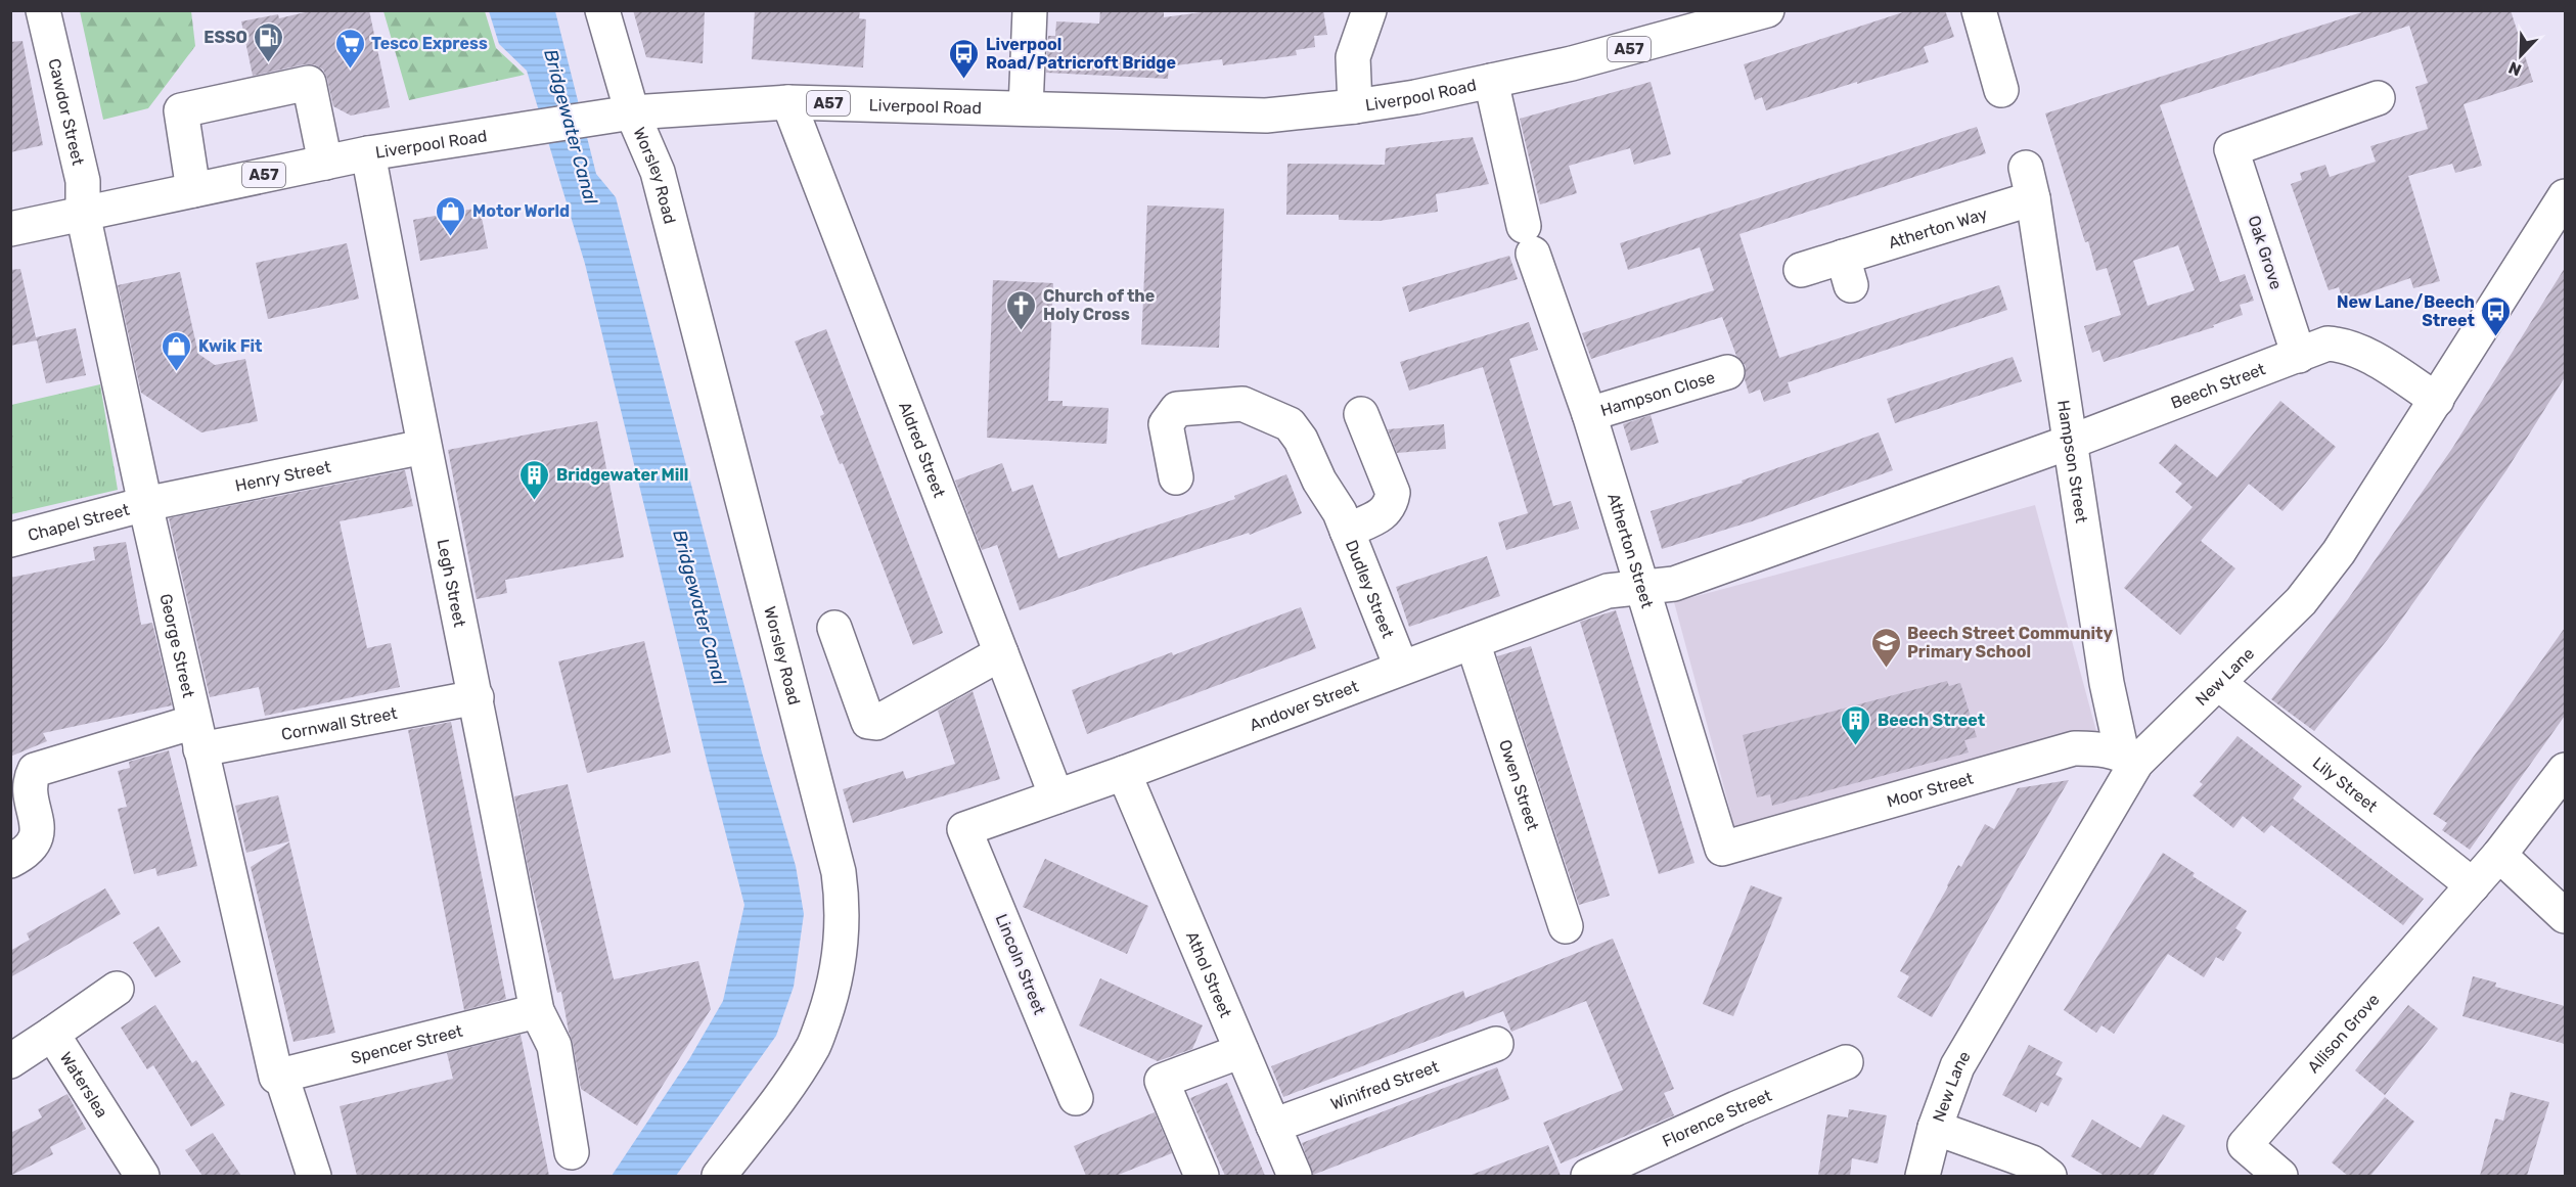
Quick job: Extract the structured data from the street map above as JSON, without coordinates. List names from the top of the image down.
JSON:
{
  "streets": {
    "street": [
      "A57",
      "Liverpool Road",
      "Cawdor Street",
      "Worsley Road",
      "Atherton Way",
      "Oak Grove",
      "Beech Street",
      "Hampson Close",
      "Aldred Street",
      "Hampson Street",
      "Henry Street",
      "Chapel Street",
      "Atherton Street",
      "Legh Street",
      "Dudley Street",
      "George Street",
      "New Lane",
      "Andover Street",
      "Cornwall Street",
      "Owen Street",
      "Lily Street",
      "Moor Street",
      "Lincoln Street",
      "Athol Street",
      "Allison Grove",
      "Spencer Street",
      "Waterslea",
      "Winifred Street",
      "Florence Street"
    ]
  },
  "crossings": [
    ["Liverpool Road", "Cawdor Street"],
    ["Liverpool Road", "Worsley Road"],
    ["Liverpool Road", "Aldred Street"],
    ["Liverpool Road", "Atherton Street"],
    ["Liverpool Road", "Legh Street"],
    ["Liverpool Road", "George Street"],
    ["Cawdor Street", "George Street"],
    ["Atherton Way", "Hampson Street"],
    ["Oak Grove", "Beech Street"],
    ["Beech Street", "Hampson Street"],
    ["Beech Street", "Atherton Street"],
    ["Beech Street", "New Lane"],
    ["Beech Street", "Andover Street"],
    ["Hampson Close", "Atherton Street"],
    ["Aldred Street", "Andover Street"],
    ["Hampson Street", "New Lane"],
    ["Hampson Street", "Moor Street"],
    ["Henry Street", "Chapel Street"],
    ["Henry Street", "Legh Street"],
    ["Henry Street", "George Street"],
    ["Chapel Street", "George Street"],
    ["Atherton Street", "Andover Street"],
    ["Atherton Street", "Moor Street"],
    ["Legh Street", "Cornwall Street"],
    ["Legh Street", "Spencer Street"],
    ["Dudley Street", "Andover Street"],
    ["George Street", "Cornwall Street"],
    ["George Street", "Spencer Street"],
    ["New Lane", "Lily Street"],
    ["New Lane", "Moor Street"],
    ["Andover Street", "Owen Street"],
    ["Andover Street", "Lincoln Street"],
    ["Andover Street", "Athol Street"],
    ["Lily Street", "Allison Grove"],
    ["Athol Street", "Winifred Street"]
  ],
  "water": ["Bridgewater Canal"],
  "places": {
    "fuel station": ["ESSO"],
    "supermarket": ["Tesco Express"],
    "bus stop": ["Liverpool Road/Patricroft Bridge", "New Lane/Beech Street"],
    "shop": ["Motor World", "Kwik Fit"],
    "church": ["Church of the Holy Cross"],
    "building": ["Bridgewater Mill", "Beech Street"],
    "school or university": ["Beech Street Community Primary School"]
  },
  "north": "bottom left"
}
